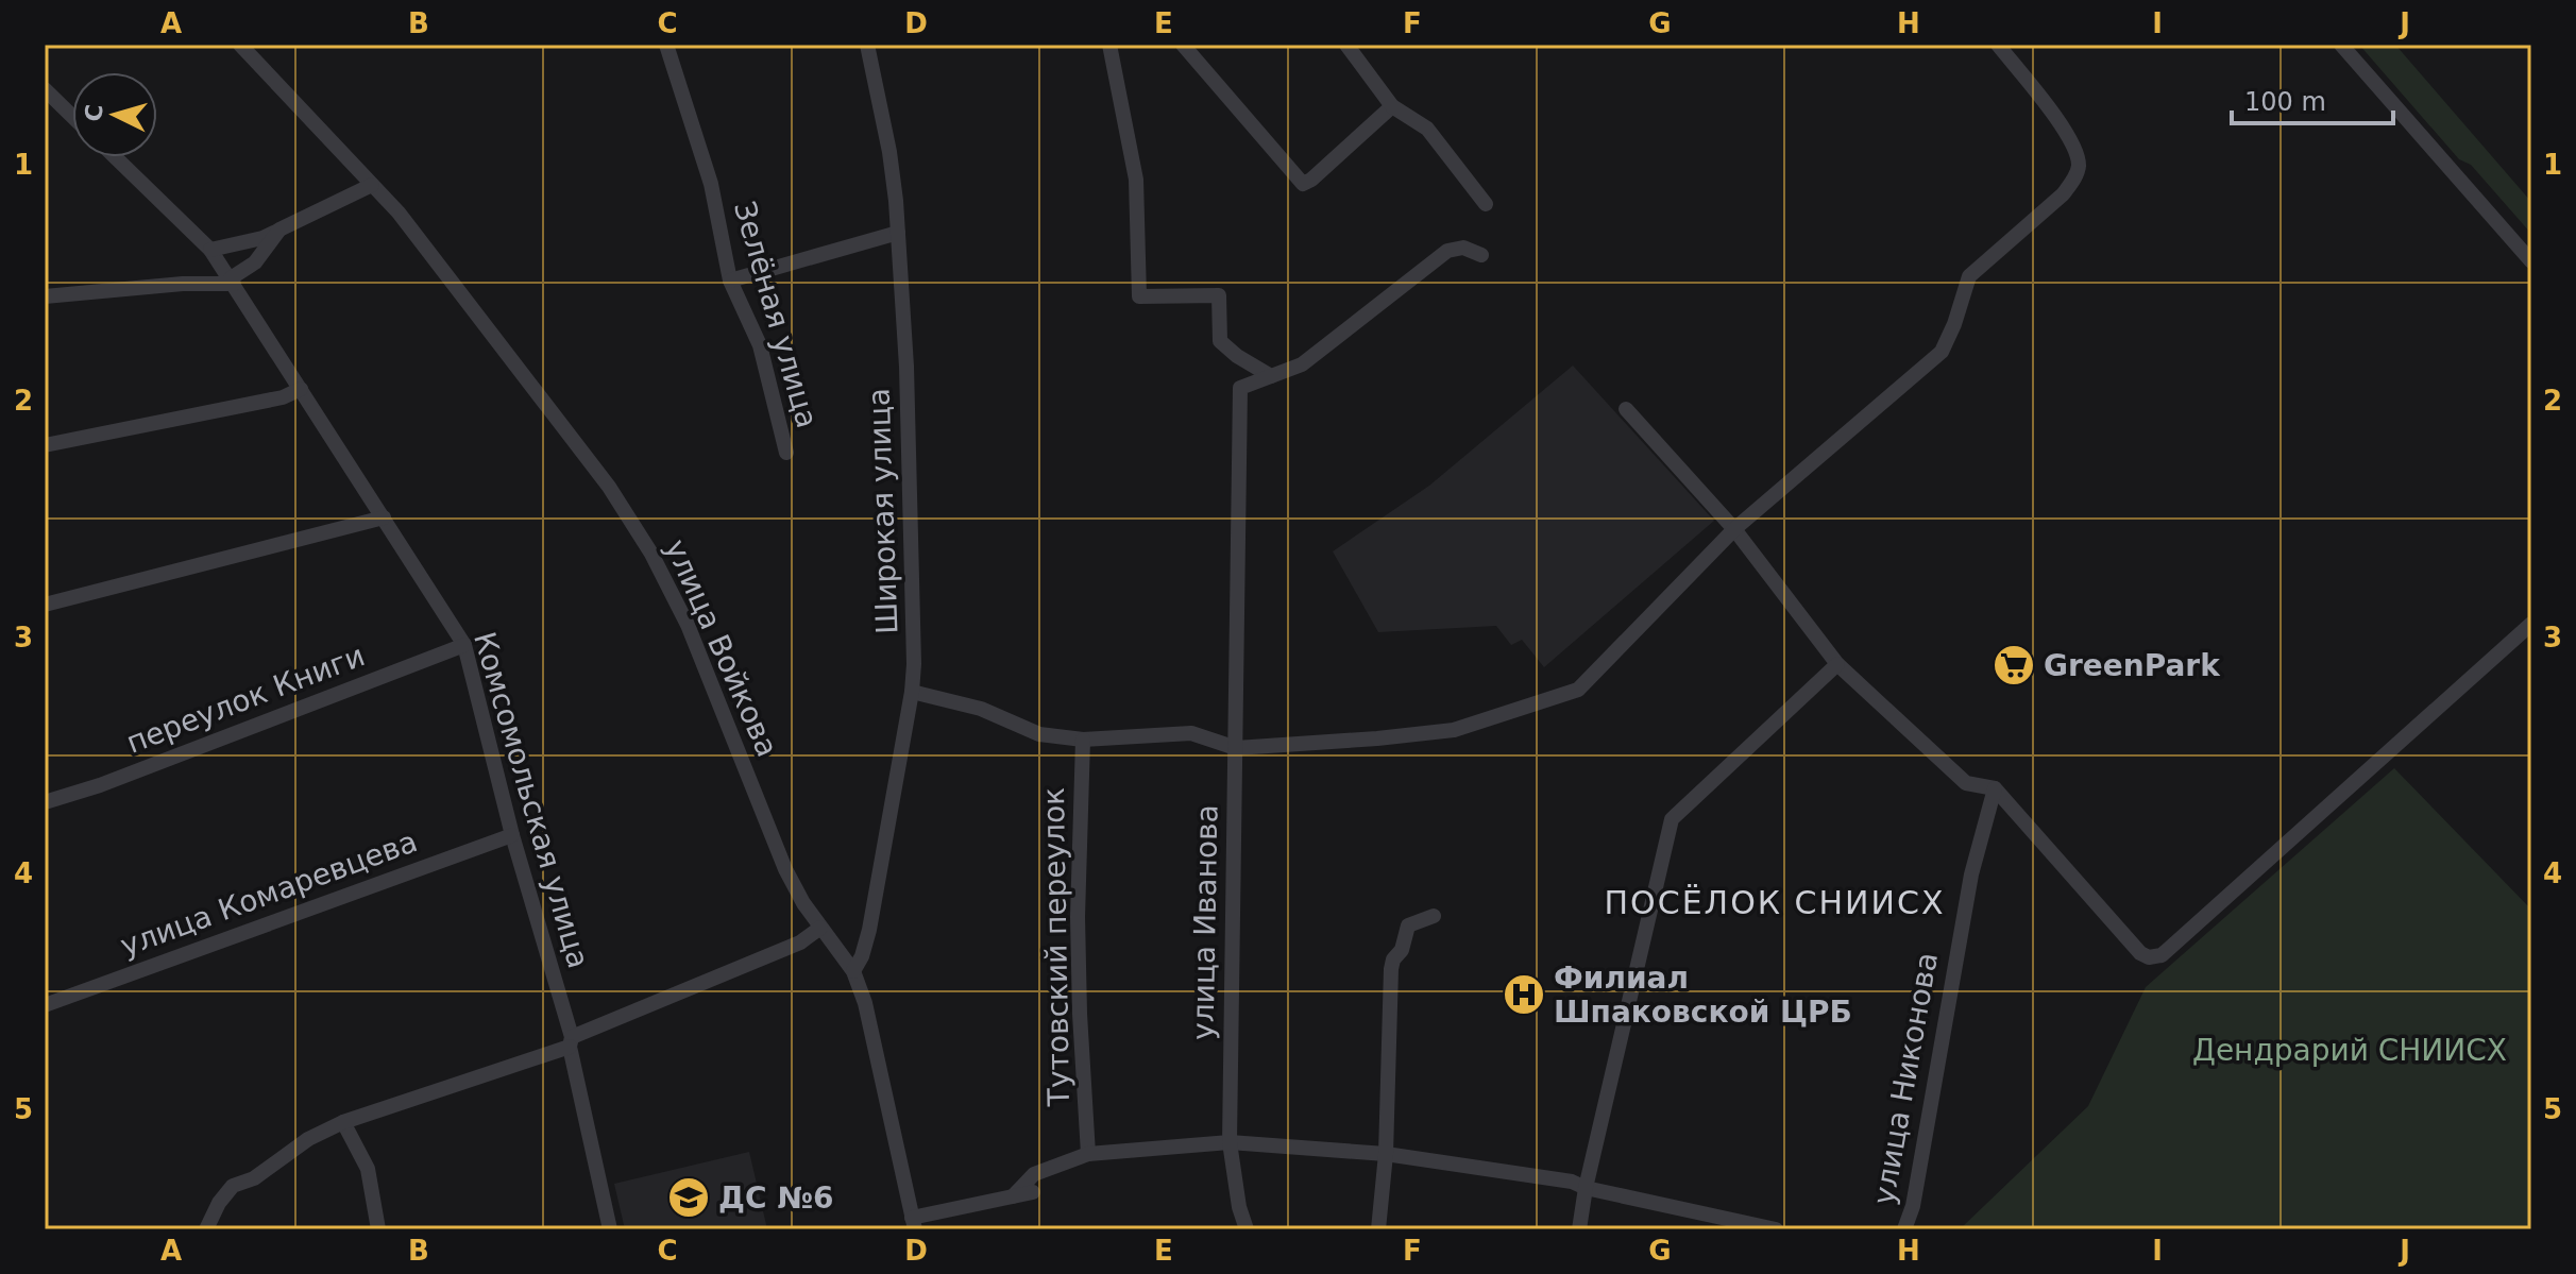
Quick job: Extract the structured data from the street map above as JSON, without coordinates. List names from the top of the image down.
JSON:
{
  "streets": {
    "street": [
      "Зелёная улица",
      "Широкая улица",
      "улица Войкова",
      "переулок Книги",
      "Комсомольская улица",
      "улица Комаревцева",
      "улица Иванова",
      "Тутовский переулок",
      "улица Никонова"
    ]
  },
  "crossings": [
    ["Широкая улица", "улица Войкова"],
    ["переулок Книги", "Комсомольская улица"],
    ["Комсомольская улица", "улица Комаревцева"]
  ],
  "districts": ["ПОСЁЛОК СНИИСХ"],
  "parks": ["Дендрарий СНИИСХ"],
  "places": {
    "supermarket": ["GreenPark"],
    "hospital": ["Филиал Шпаковской ЦРБ"],
    "school or university": ["ДС №6"]
  },
  "scale_bar": "100 m",
  "north": "left",
  "grid": {
    "columns": [
      "A",
      "B",
      "C",
      "D",
      "E",
      "F",
      "G",
      "H",
      "I",
      "J"
    ],
    "rows": [
      "1",
      "2",
      "3",
      "4",
      "5"
    ]
  }
}
